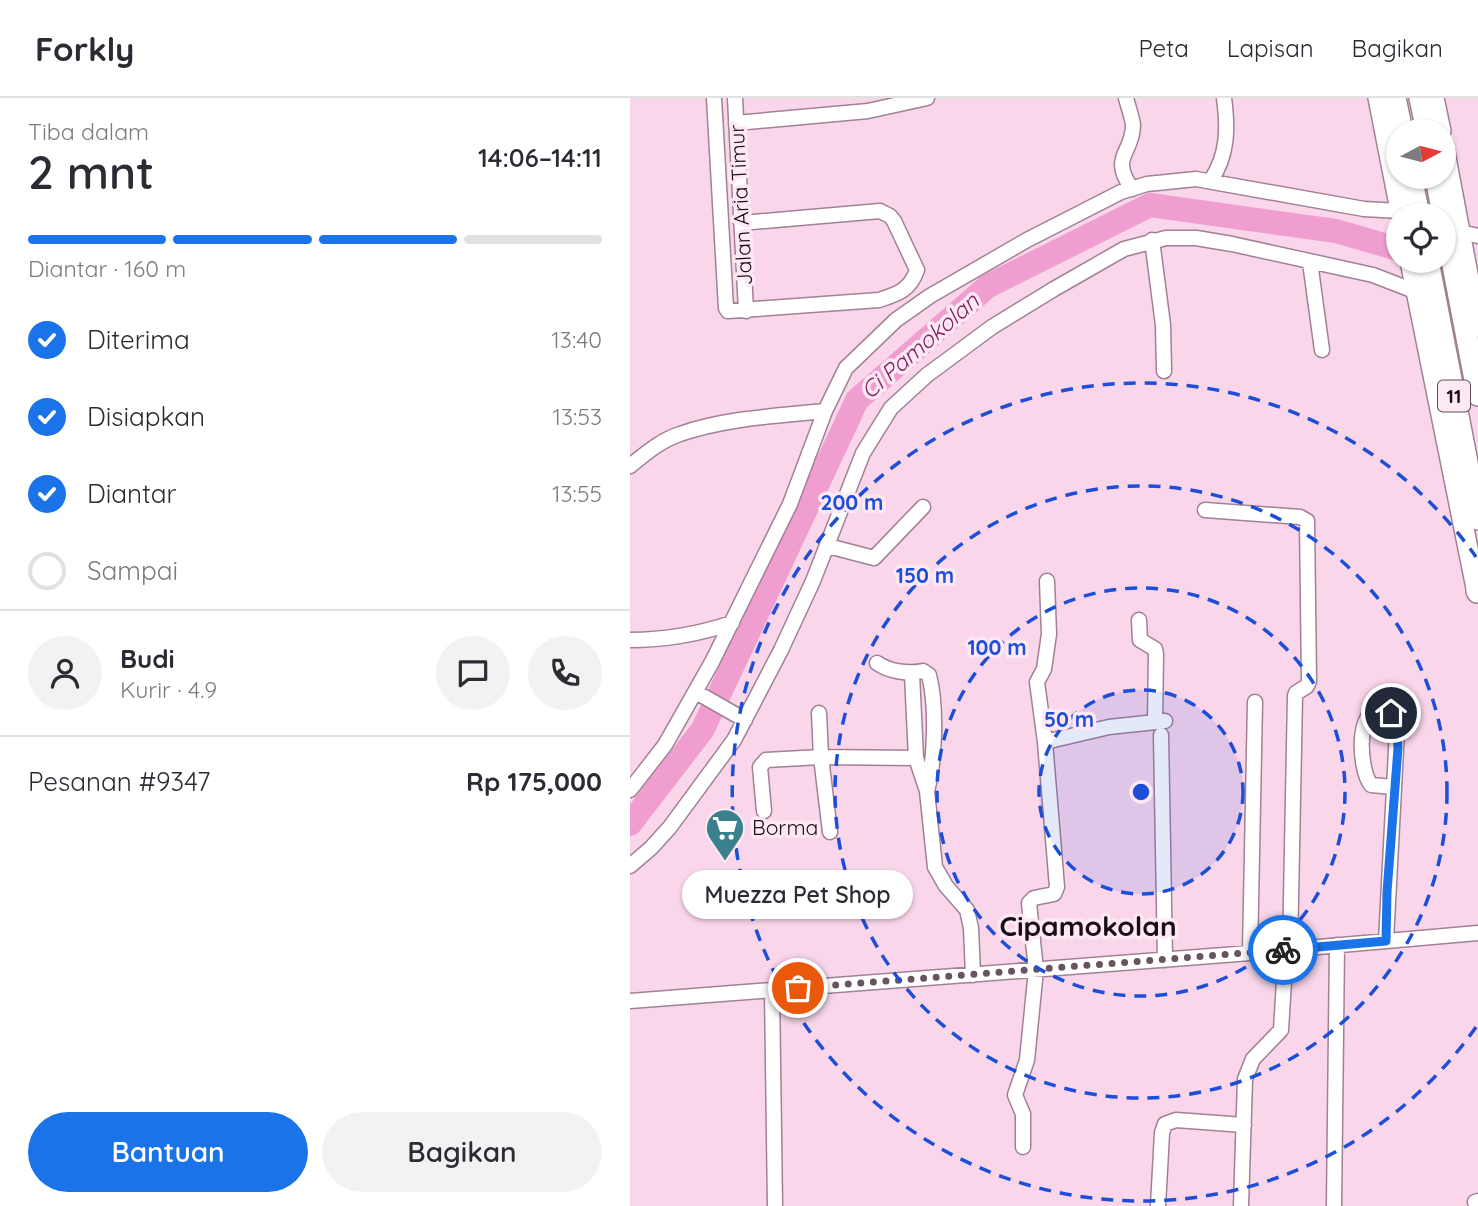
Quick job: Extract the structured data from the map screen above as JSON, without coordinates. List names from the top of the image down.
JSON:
{
  "streets": {
    "highway": ["11"],
    "street": ["Jalan Aria Timur"]
  },
  "districts": ["Cipamokolan"],
  "water": ["Ci Pamokolan"],
  "places": {
    "supermarket": ["Borma"],
    "other": ["Muezza Pet Shop"]
  },
  "north": "right",
  "page": {
    "header": "Forkly",
    "nav": ["Peta", "Lapisan", "Bagikan"],
    "heading": ["2 mnt", "Tiba dalam", "14:06–14:11"],
    "panel": [
      "Budi",
      "Kurir · 4.9",
      "Pesanan #9347",
      "Rp 175,000"
    ],
    "bar": "Diantar · 160 m",
    "list": [
      ["Diterima", "13:40"],
      ["Disiapkan", "13:53"],
      ["Diantar", "13:55"],
      "Sampai"
    ],
    "bubble": "Muezza Pet Shop",
    "buttons": ["Bantuan", "Bagikan"]
  },
  "rings": [
    "200 m",
    "150 m",
    "100 m",
    "50 m"
  ]
}
